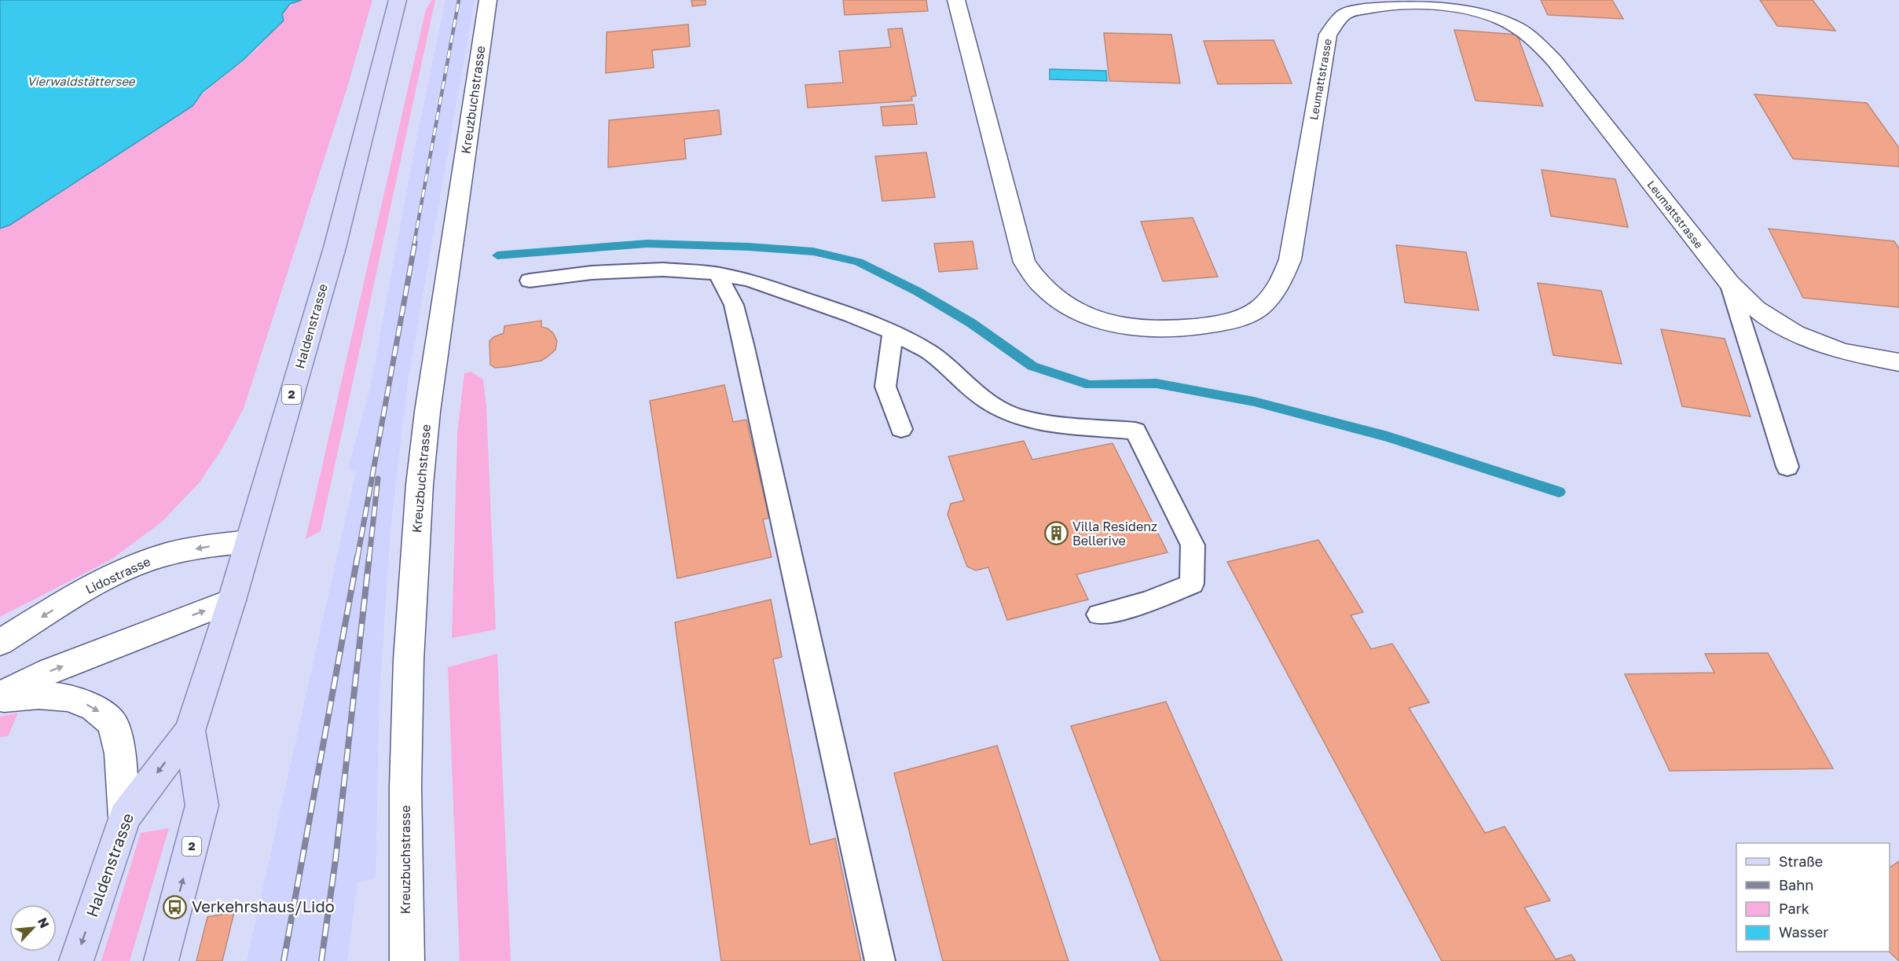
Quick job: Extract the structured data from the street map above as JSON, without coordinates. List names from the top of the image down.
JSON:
{
  "streets": {
    "main road": ["Haldenstrasse", "2"],
    "street": ["Leumattstrasse", "Kreuzbuchstrasse", "Lidostrasse"]
  },
  "crossings": [
    ["Haldenstrasse", "Lidostrasse"]
  ],
  "water": ["Vierwaldstättersee"],
  "places": {
    "building": ["Villa Residenz Bellerive"],
    "bus stop": ["Verkehrshaus/Lido"]
  },
  "legend": [
    "Straße",
    "Bahn",
    "Park",
    "Wasser"
  ],
  "north": "top right"
}
